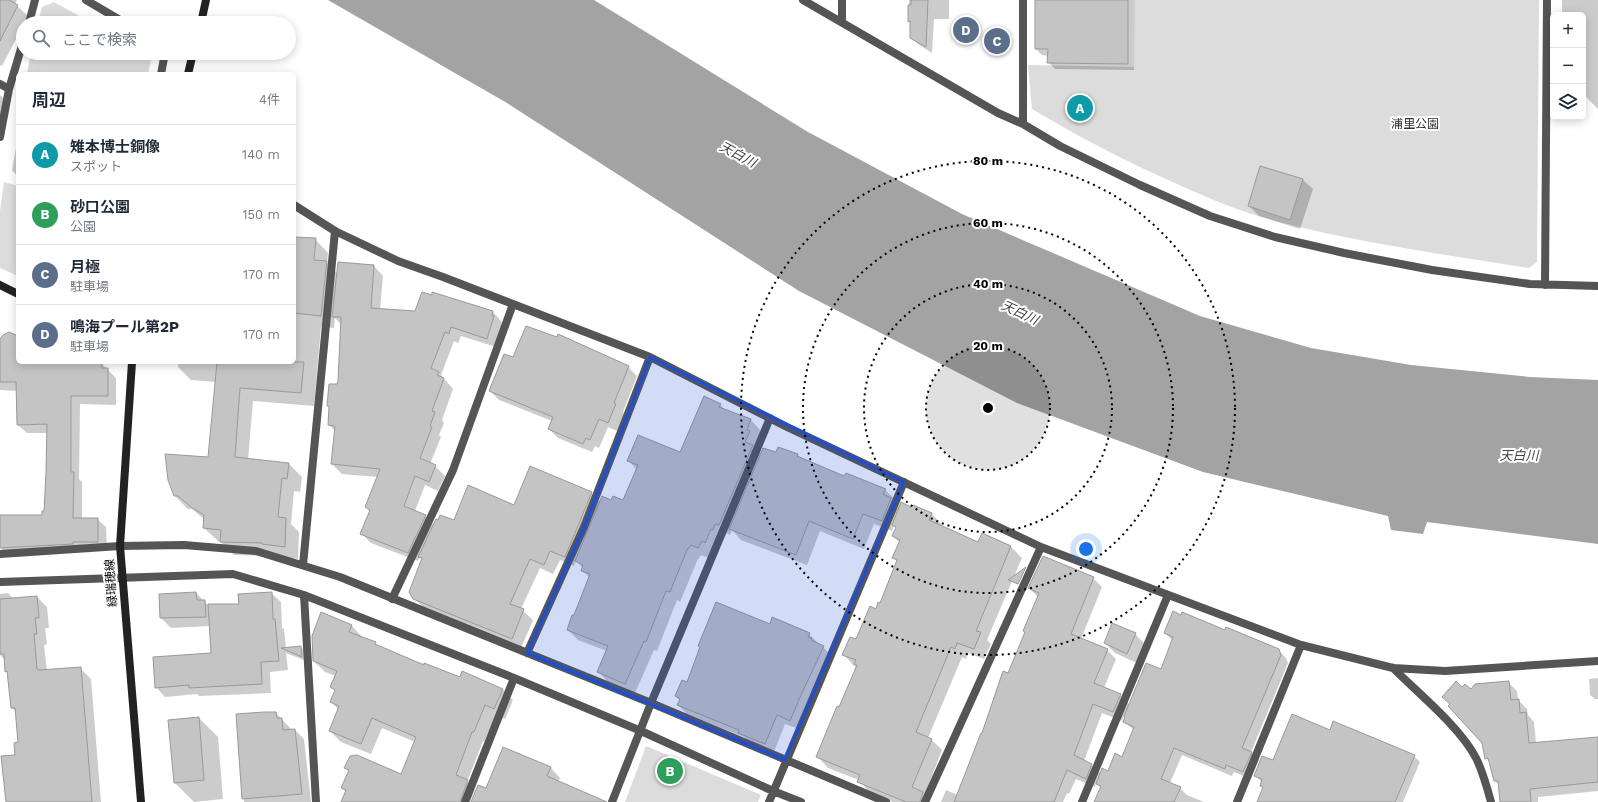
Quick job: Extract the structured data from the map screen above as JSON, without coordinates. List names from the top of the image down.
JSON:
{
  "streets": {
    "main road": ["緑瑞穂線"]
  },
  "water": ["天白川"],
  "parks": ["浦里公園"],
  "page": {
    "map_buttons": ["+", "−"],
    "pins": [
      "D",
      "C",
      "A",
      "B"
    ],
    "search": "ここで検索",
    "heading": ["周辺", "4件"],
    "list": [
      {
        "mark": "A",
        "name": "雉本博士銅像",
        "note": "スポット",
        "value": "140 m"
      },
      {
        "mark": "B",
        "name": "砂口公園",
        "note": "公園",
        "value": "150 m"
      },
      {
        "mark": "C",
        "name": "月極",
        "note": "駐車場",
        "value": "170 m"
      },
      {
        "mark": "D",
        "name": "鳴海プール第2P",
        "note": "駐車場",
        "value": "170 m"
      }
    ]
  },
  "rings": [
    "80 m",
    "60 m",
    "40 m",
    "20 m"
  ]
}
